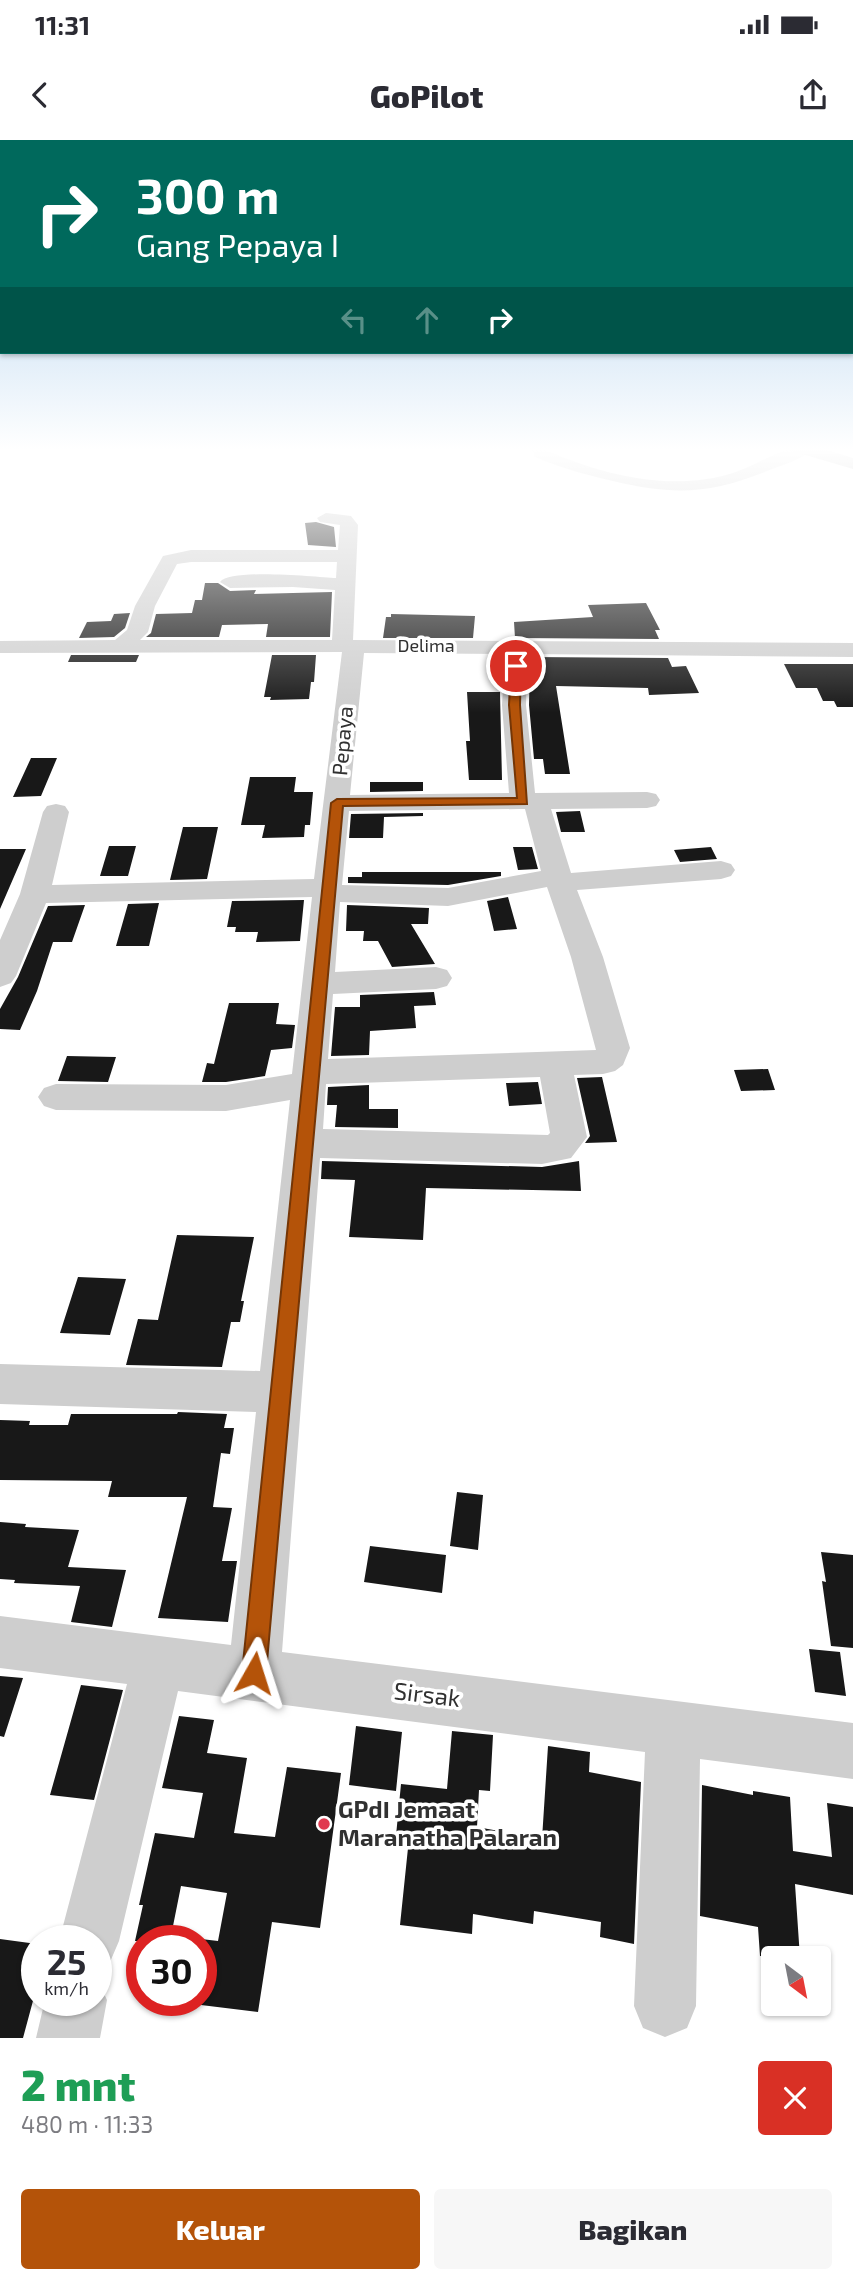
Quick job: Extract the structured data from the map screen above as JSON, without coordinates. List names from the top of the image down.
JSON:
{
  "streets": {
    "street": ["Delima", "Pepaya", "Sirsak"]
  },
  "crossings": [
    ["Delima", "Pepaya"],
    ["Pepaya", "Sirsak"]
  ],
  "places": ["GPdI Jemaat Maranatha Palaran"],
  "north": "bottom right",
  "page": {
    "status": "11:31",
    "header": "GoPilot",
    "turn": ["300 m", "Gang Pepaya I"],
    "speed": "25 km/h",
    "limit": "30",
    "heading": ["2 mnt", "480 m · 11:33"],
    "buttons": ["Keluar", "Bagikan"]
  }
}
